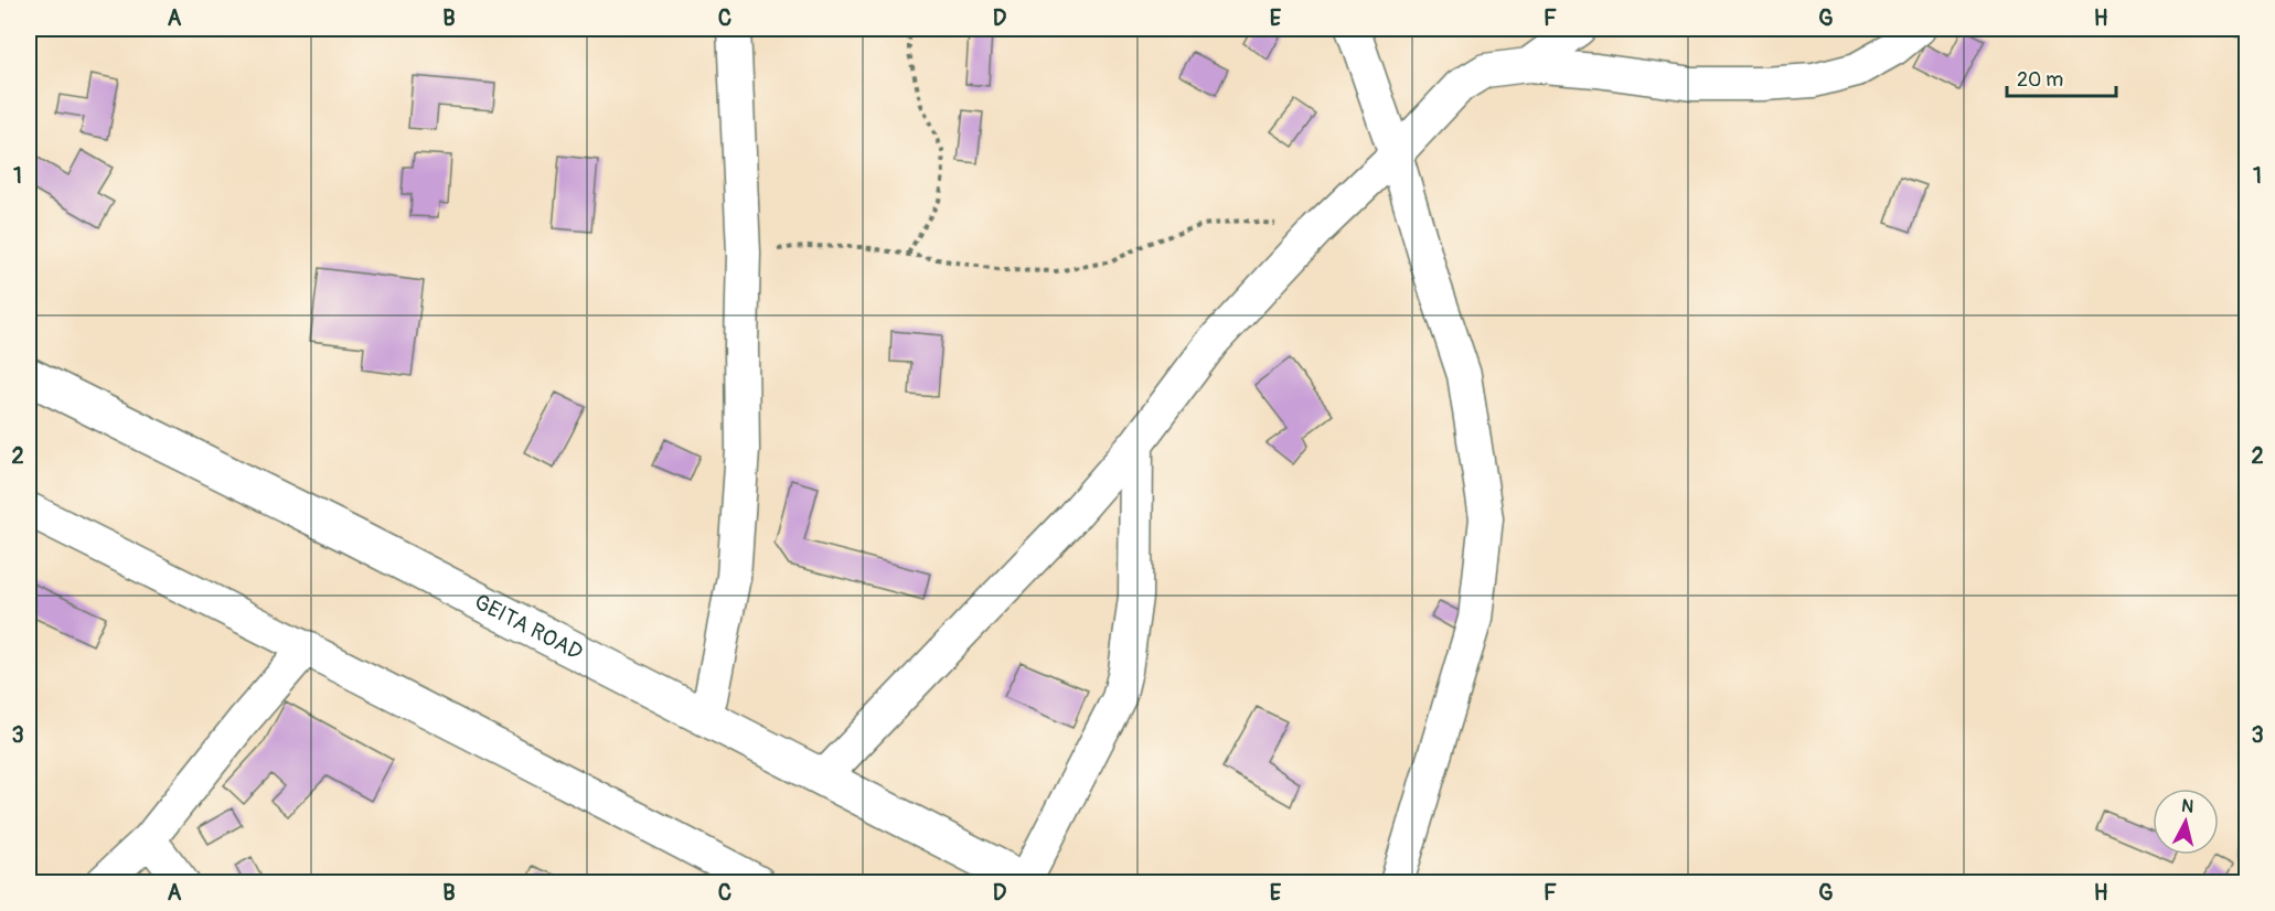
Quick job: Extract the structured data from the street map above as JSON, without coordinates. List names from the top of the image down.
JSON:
{
  "streets": {
    "highway": ["GEITA ROAD"]
  },
  "scale_bar": "20 m",
  "north": "top",
  "grid": {
    "columns": [
      "A",
      "B",
      "C",
      "D",
      "E",
      "F",
      "G",
      "H"
    ],
    "rows": ["1", "2", "3"]
  }
}
